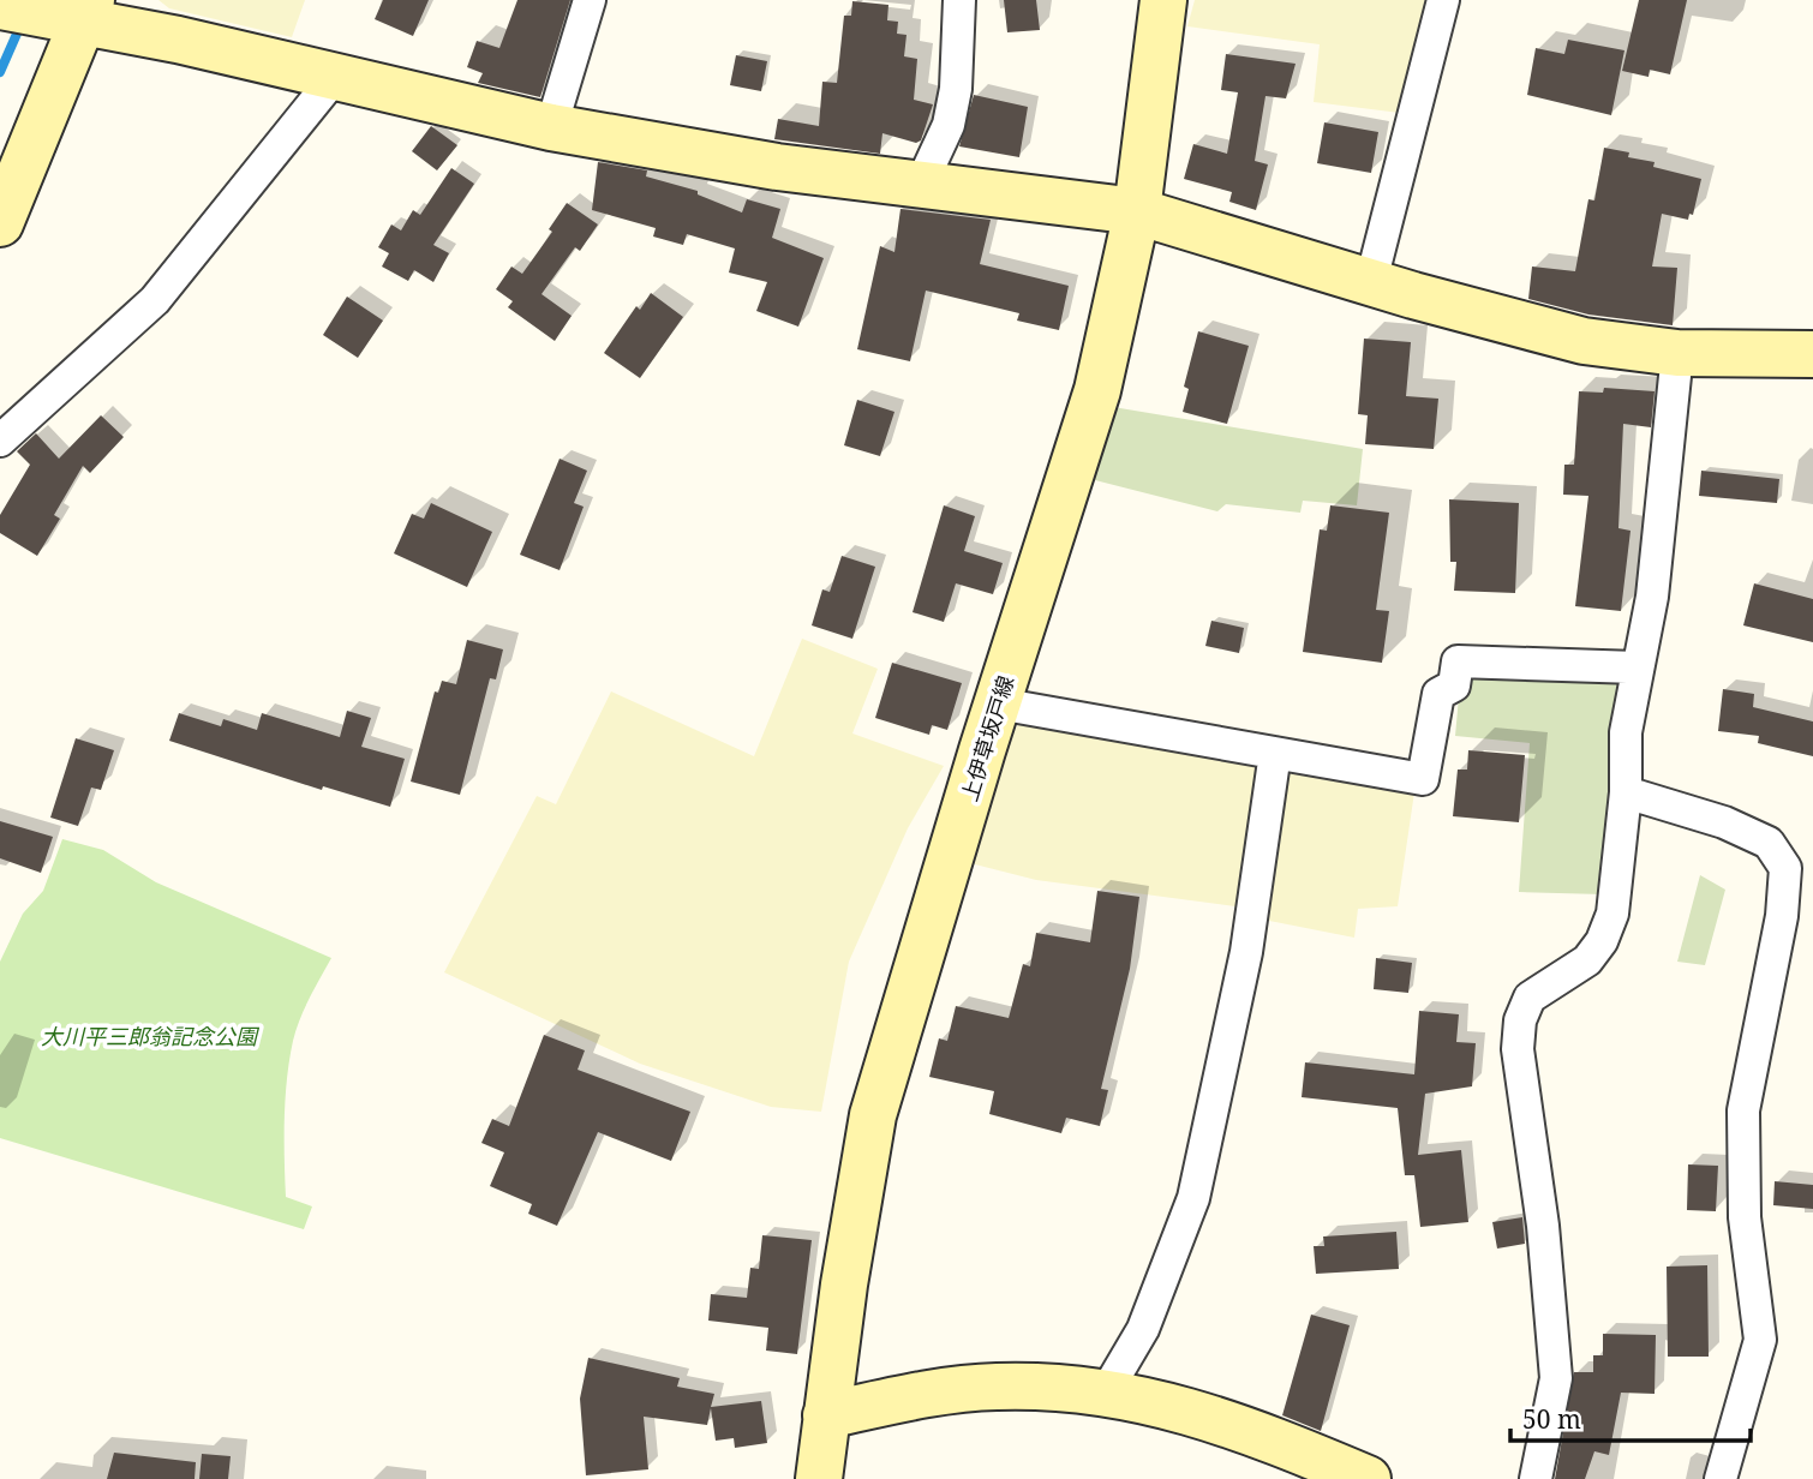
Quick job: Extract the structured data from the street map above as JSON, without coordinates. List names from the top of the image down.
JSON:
{
  "streets": {
    "street": ["上伊草坂戸線"]
  },
  "parks": ["大川平三郎翁記念公園"],
  "scale_bar": "50 m"
}
